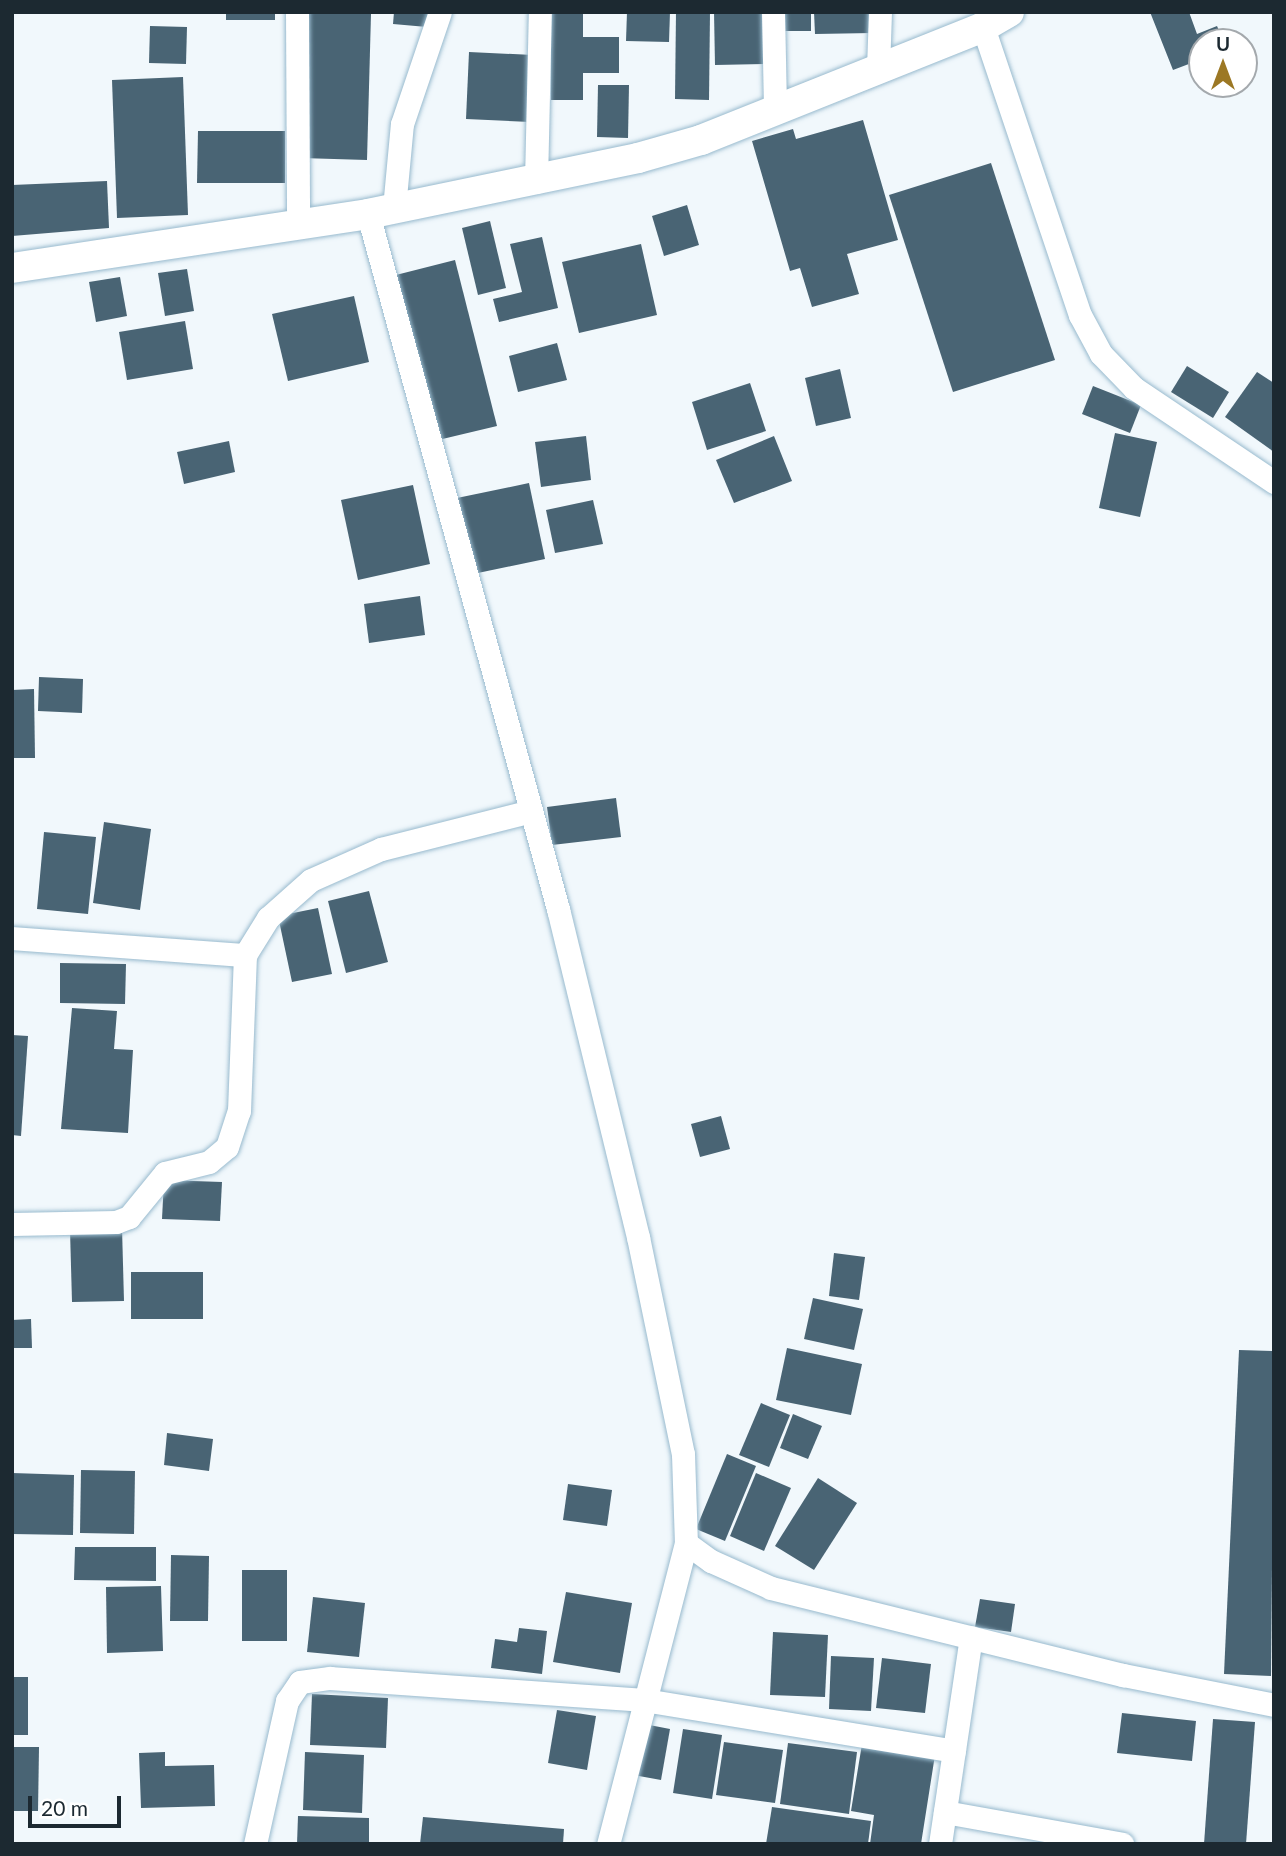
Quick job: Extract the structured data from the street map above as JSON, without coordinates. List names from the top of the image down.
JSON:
{
  "scale_bar": "20 m",
  "north": "top"
}
